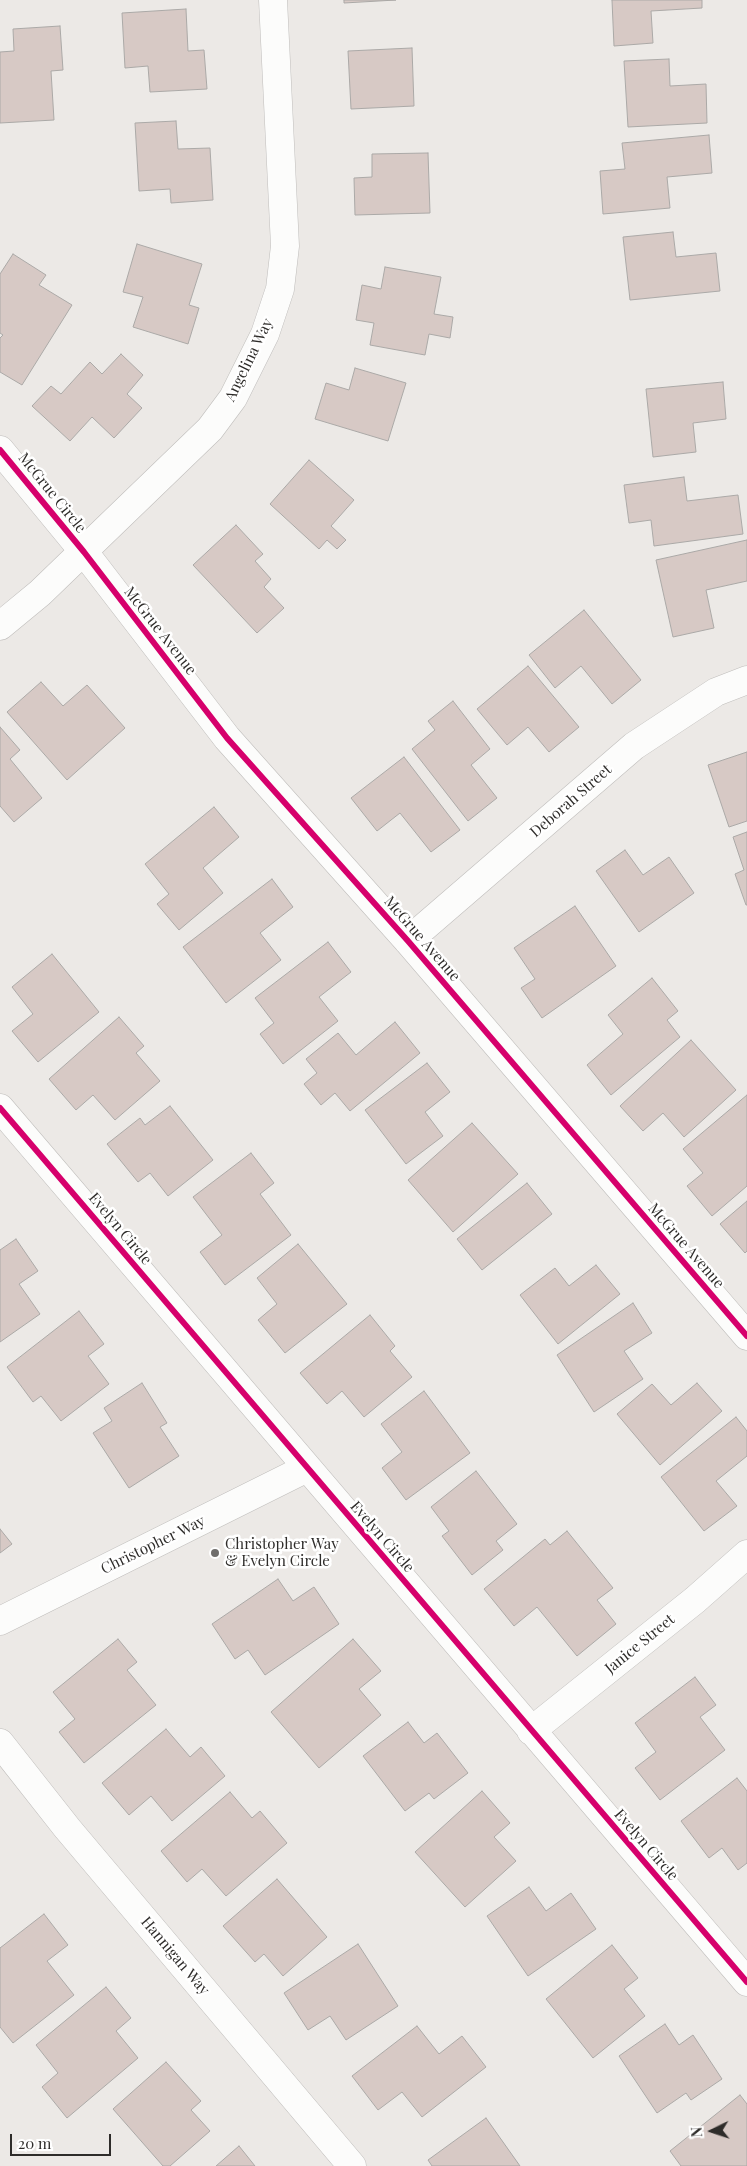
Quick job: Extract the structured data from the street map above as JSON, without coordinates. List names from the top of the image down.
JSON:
{
  "streets": {
    "street": [
      "Angelina Way",
      "McGrue Circle",
      "McGrue Avenue",
      "Deborah Street",
      "Evelyn Circle",
      "Christopher Way",
      "Janice Street",
      "Hannigan Way"
    ]
  },
  "crossings": [
    ["Angelina Way", "McGrue Circle"],
    ["Angelina Way", "McGrue Avenue"],
    ["McGrue Circle", "McGrue Avenue"],
    ["McGrue Avenue", "Deborah Street"],
    ["Evelyn Circle", "Christopher Way"],
    ["Evelyn Circle", "Janice Street"]
  ],
  "places": ["Christopher Way & Evelyn Circle"],
  "scale_bar": "20 m",
  "north": "left"
}
